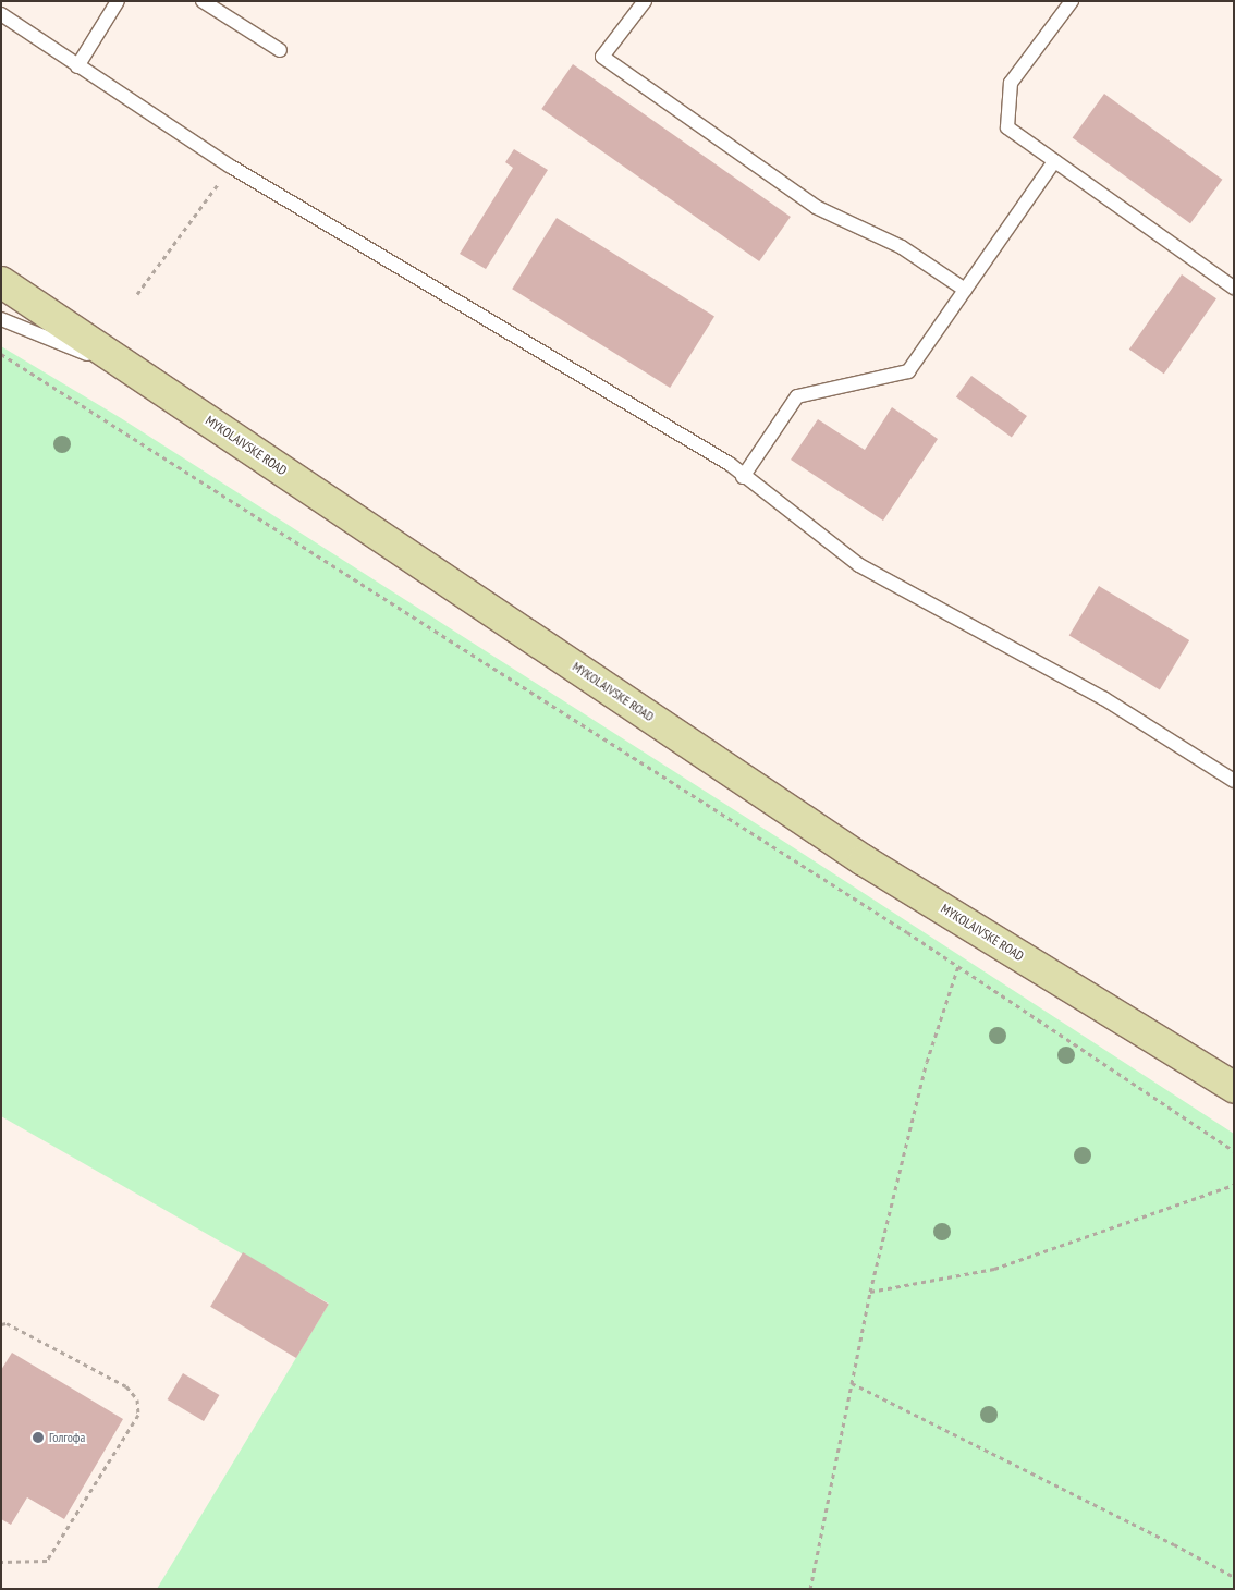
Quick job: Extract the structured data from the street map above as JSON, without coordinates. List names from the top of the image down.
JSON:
{
  "streets": {
    "main road": ["MYKOLAIVSKE ROAD"]
  },
  "places": ["Голгофа"]
}
